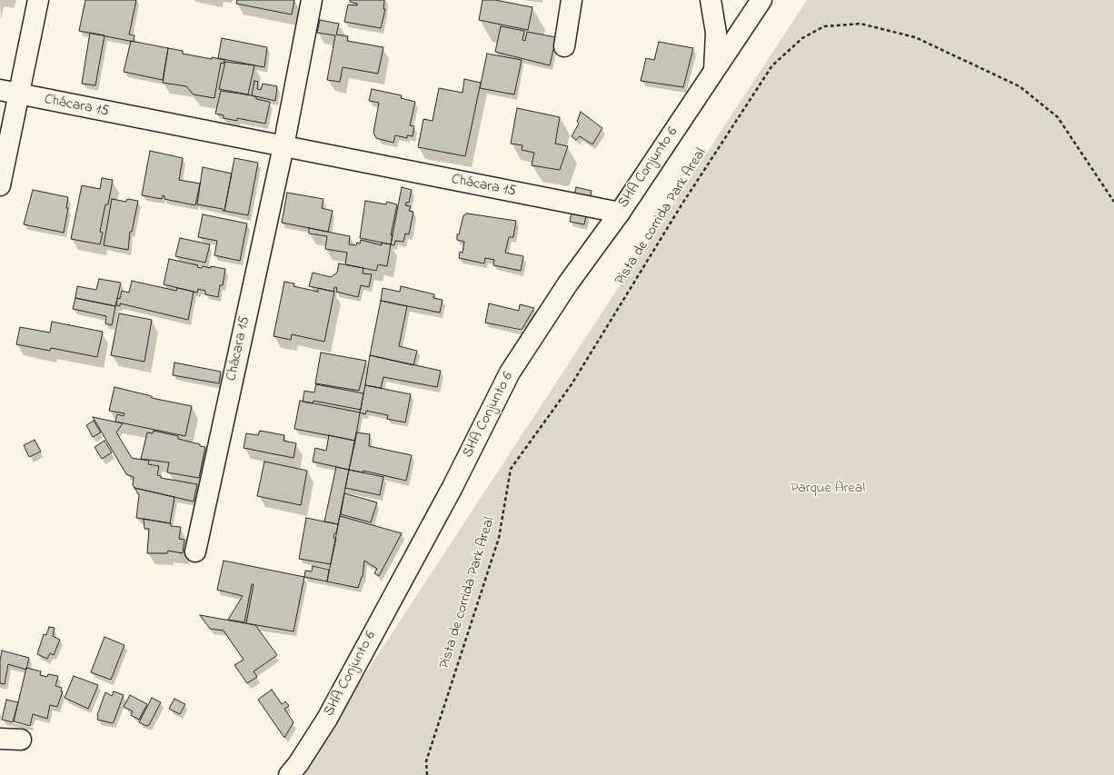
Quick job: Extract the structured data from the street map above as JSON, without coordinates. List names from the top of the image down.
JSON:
{
  "streets": {
    "street": ["Chácara 15", "SHA Conjunto 6"],
    "path": ["Pista de corrida Park Areal"]
  },
  "crossings": [
    ["Chácara 15", "SHA Conjunto 6"]
  ],
  "parks": ["Parque Areal"]
}
